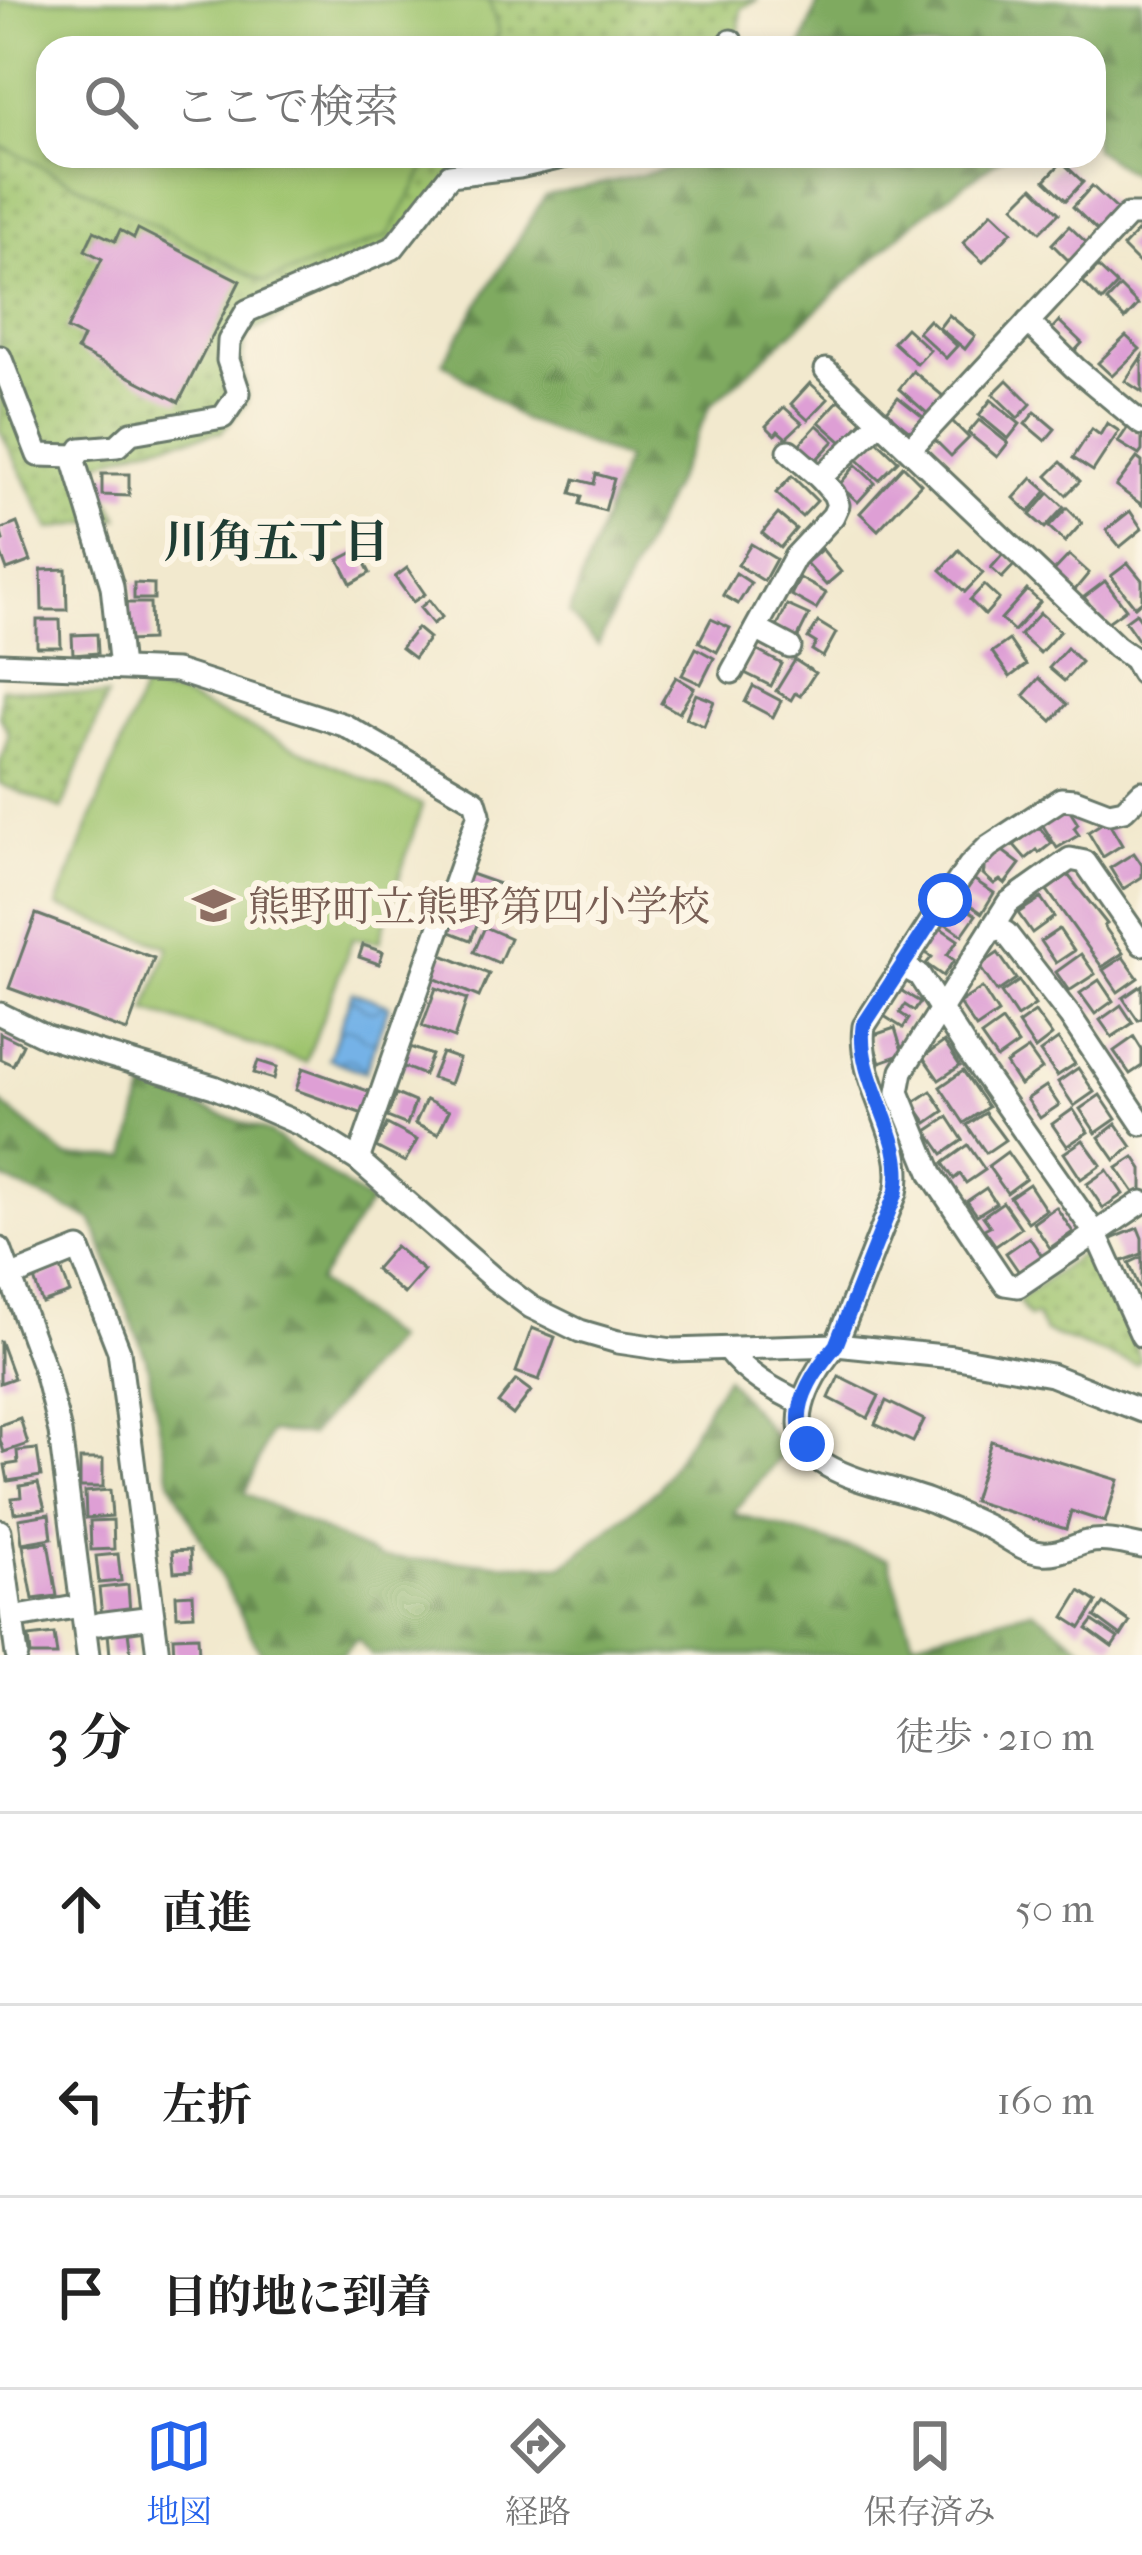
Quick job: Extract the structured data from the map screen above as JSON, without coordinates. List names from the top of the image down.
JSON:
{
  "districts": ["川角五丁目"],
  "places": {
    "school or university": ["熊野町立熊野第四小学校"]
  },
  "page": {
    "search": "ここで検索",
    "heading": ["3 分", "徒歩 · 210 m"],
    "list": [
      ["直進", "50 m"],
      ["左折", "160 m"],
      "目的地に到着"
    ],
    "nav": ["地図", "経路", "保存済み"]
  }
}
